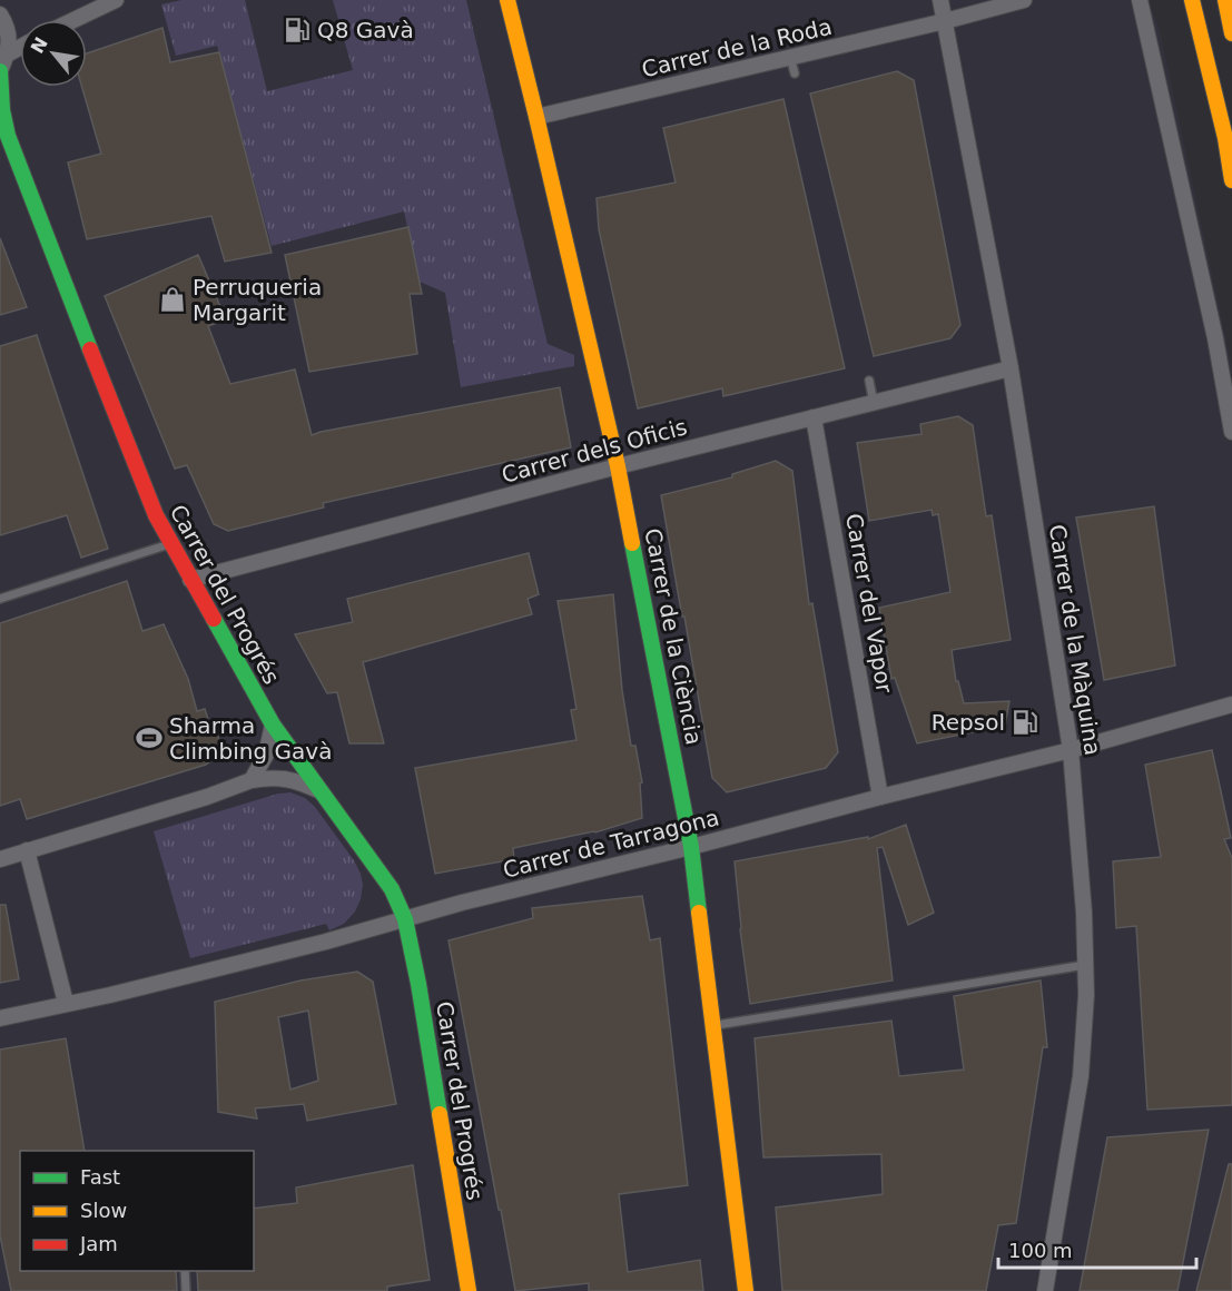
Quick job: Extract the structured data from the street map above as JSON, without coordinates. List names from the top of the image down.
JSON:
{
  "streets": {
    "main road": ["Carrer del Progrés", "Carrer de la Ciència"],
    "street": [
      "Carrer de la Roda",
      "Carrer dels Oficis",
      "Carrer del Vapor",
      "Carrer de la Màquina",
      "Carrer de Tarragona"
    ]
  },
  "crossings": [
    ["Carrer de la Roda", "Carrer de la Ciència"],
    ["Carrer de la Roda", "Carrer de la Màquina"],
    ["Carrer dels Oficis", "Carrer del Progrés"],
    ["Carrer dels Oficis", "Carrer del Vapor"],
    ["Carrer dels Oficis", "Carrer de la Ciència"],
    ["Carrer dels Oficis", "Carrer de la Màquina"],
    ["Carrer del Progrés", "Carrer de Tarragona"],
    ["Carrer del Vapor", "Carrer de Tarragona"],
    ["Carrer de la Ciència", "Carrer de Tarragona"],
    ["Carrer de la Màquina", "Carrer de Tarragona"]
  ],
  "places": {
    "fuel station": ["Q8 Gavà", "Repsol"],
    "shop": ["Perruqueria Margarit"],
    "sports": ["Sharma Climbing Gavà"]
  },
  "legend": ["Fast", "Slow", "Jam"],
  "scale_bar": "100 m",
  "north": "top left"
}
